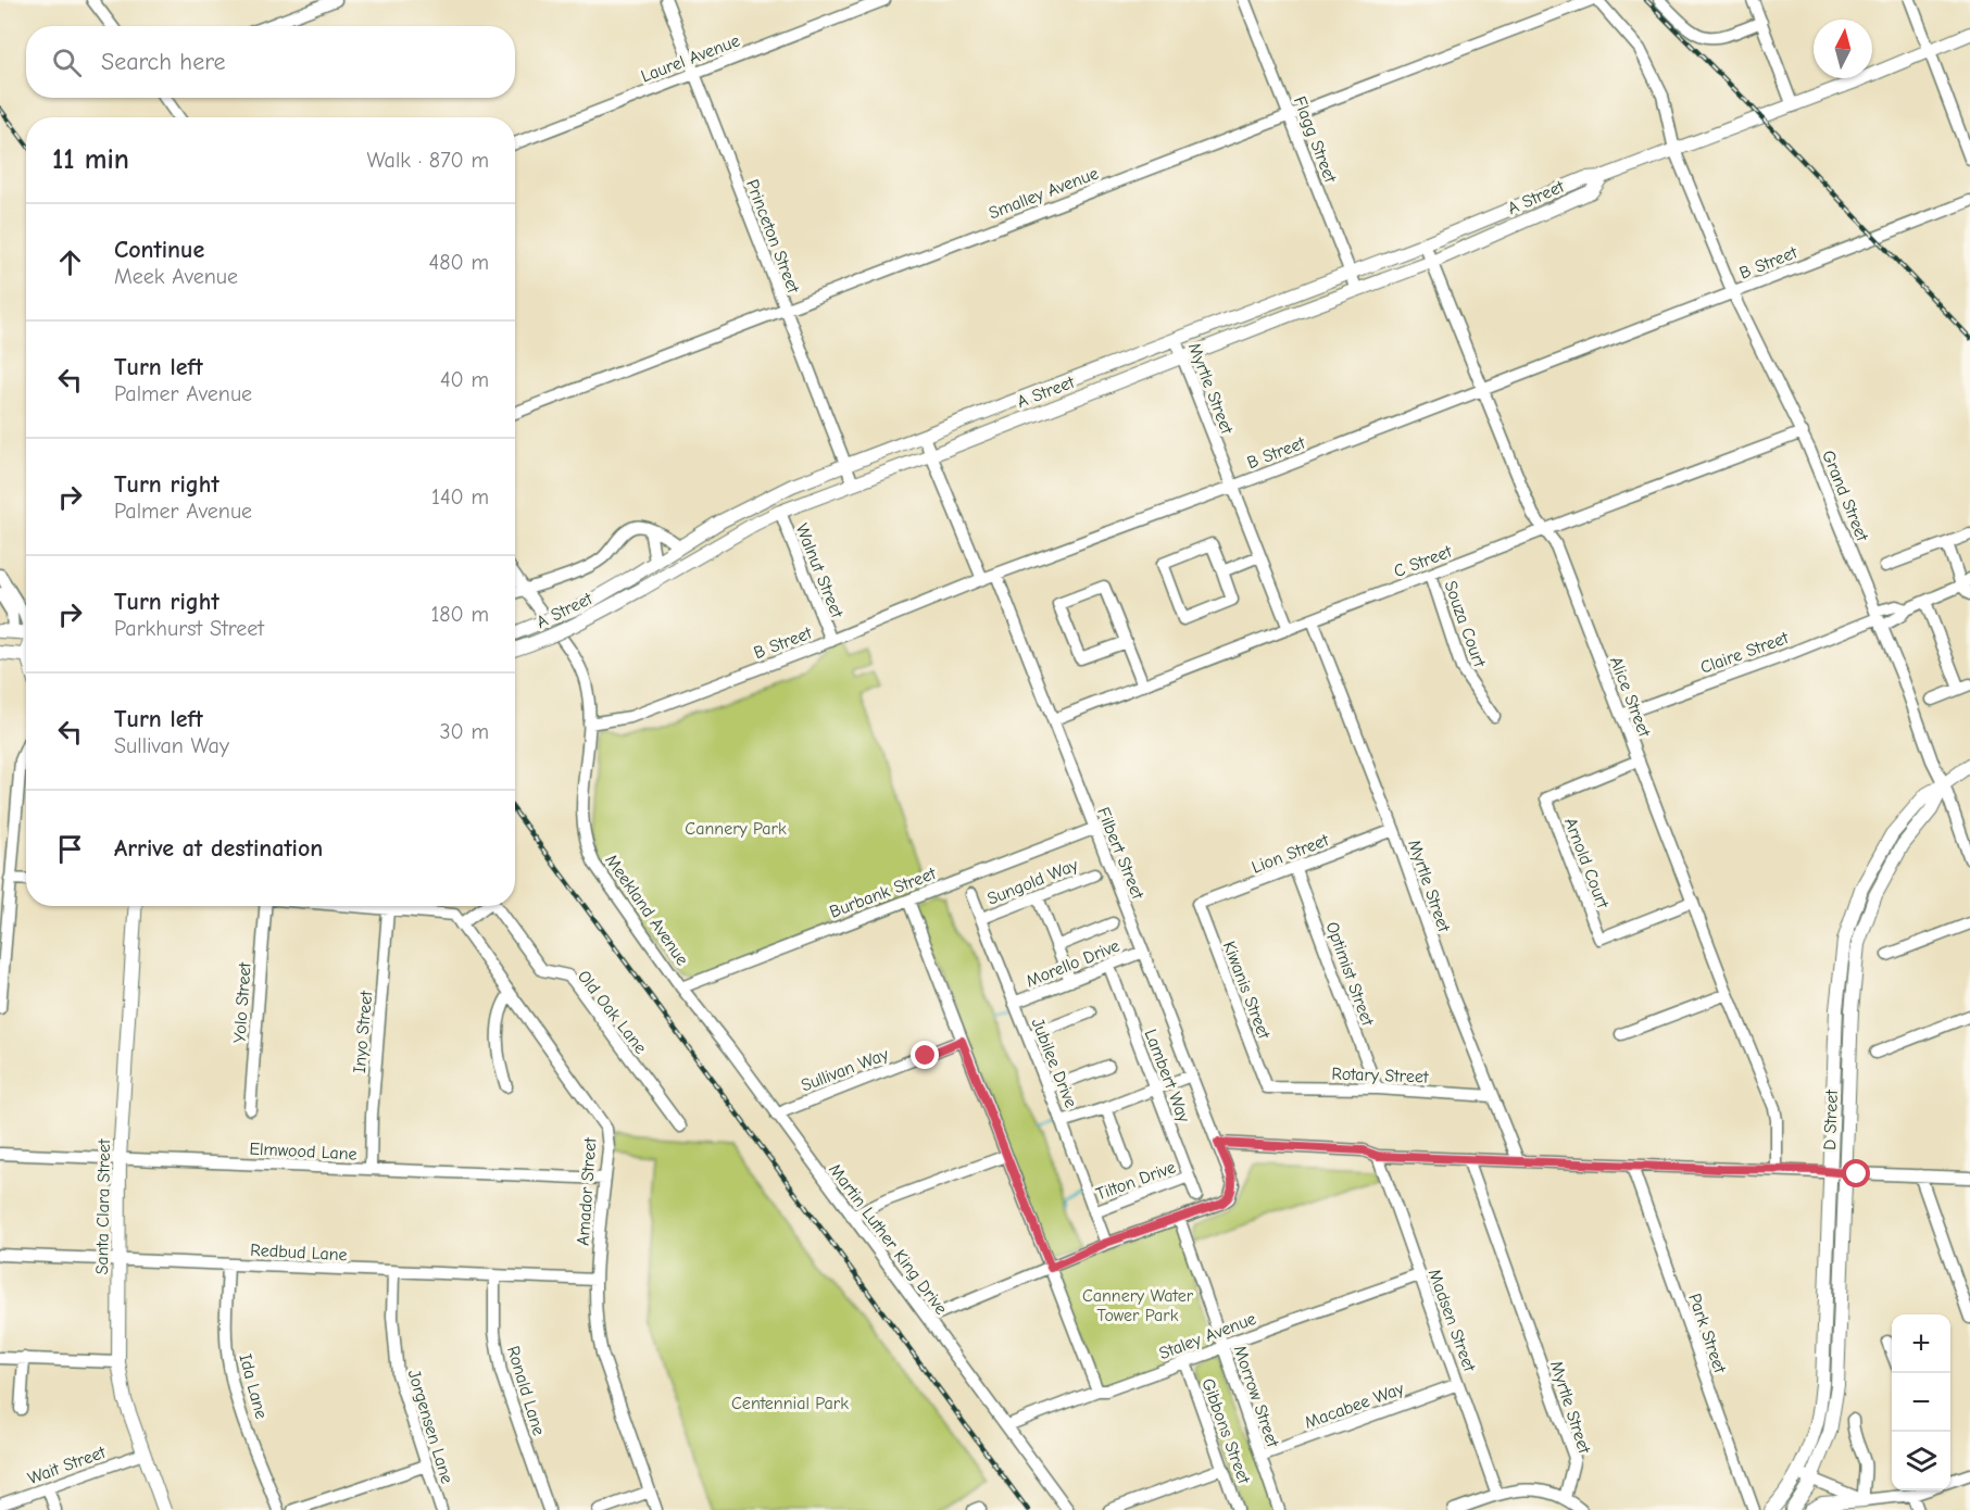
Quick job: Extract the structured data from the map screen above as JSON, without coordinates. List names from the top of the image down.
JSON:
{
  "streets": {
    "main road": ["A Street", "D Street", "Santa Clara Street"],
    "street": [
      "Laurel Avenue",
      "Flagg Street",
      "Smalley Avenue",
      "Princeton Street",
      "B Street",
      "Myrtle Street",
      "Grand Street",
      "C Street",
      "Walnut Street",
      "Souza Court",
      "Claire Street",
      "Alice Street",
      "Filbert Street",
      "Lion Street",
      "Arnold Court",
      "Sungold Way",
      "Burbank Street",
      "Meekland Avenue",
      "Morello Drive",
      "Optimist Street",
      "Kiwanis Street",
      "Yolo Street",
      "Old Oak Lane",
      "Inyo Street",
      "Jubilee Drive",
      "Sullivan Way",
      "Rotary Street",
      "Lambert Way",
      "Elmwood Lane",
      "Tilton Drive",
      "Amador Street",
      "Martin Luther King Drive",
      "Redbud Lane",
      "Madsen Street",
      "Park Street",
      "Staley Avenue",
      "Ida Lane",
      "Ronald Lane",
      "Morrow Street",
      "Macabee Way",
      "Jorgensen Lane",
      "Gibbons Street",
      "Wait Street"
    ]
  },
  "crossings": [
    ["Laurel Avenue", "Princeton Street"],
    ["Flagg Street", "Smalley Avenue"],
    ["Flagg Street", "A Street"],
    ["Smalley Avenue", "Princeton Street"],
    ["A Street", "Princeton Street"],
    ["A Street", "Myrtle Street"],
    ["A Street", "Grand Street"],
    ["A Street", "Walnut Street"],
    ["A Street", "Alice Street"],
    ["A Street", "Meekland Avenue"],
    ["B Street", "Myrtle Street"],
    ["B Street", "Grand Street"],
    ["B Street", "Walnut Street"],
    ["B Street", "Alice Street"],
    ["B Street", "Filbert Street"],
    ["B Street", "Meekland Avenue"],
    ["Myrtle Street", "C Street"],
    ["Myrtle Street", "Lion Street"],
    ["Myrtle Street", "Rotary Street"],
    ["Grand Street", "C Street"],
    ["Grand Street", "Claire Street"],
    ["Grand Street", "D Street"],
    ["C Street", "Souza Court"],
    ["C Street", "Alice Street"],
    ["C Street", "Filbert Street"],
    ["Claire Street", "Alice Street"],
    ["Alice Street", "Arnold Court"],
    ["Filbert Street", "Burbank Street"],
    ["Filbert Street", "Morello Drive"],
    ["Filbert Street", "Morrow Street"],
    ["Lion Street", "Optimist Street"],
    ["Lion Street", "Kiwanis Street"],
    ["Sungold Way", "Jubilee Drive"],
    ["Burbank Street", "Meekland Avenue"],
    ["Burbank Street", "Martin Luther King Drive"],
    ["Meekland Avenue", "Martin Luther King Drive"],
    ["Morello Drive", "Jubilee Drive"],
    ["Morello Drive", "Lambert Way"],
    ["Optimist Street", "Rotary Street"],
    ["Kiwanis Street", "Rotary Street"],
    ["Inyo Street", "Elmwood Lane"],
    ["Jubilee Drive", "Tilton Drive"],
    ["Sullivan Way", "Martin Luther King Drive"],
    ["Lambert Way", "Tilton Drive"],
    ["Elmwood Lane", "Amador Street"],
    ["Elmwood Lane", "Santa Clara Street"],
    ["Amador Street", "Redbud Lane"],
    ["Santa Clara Street", "Redbud Lane"],
    ["Santa Clara Street", "Wait Street"],
    ["Martin Luther King Drive", "Staley Avenue"],
    ["Redbud Lane", "Ida Lane"],
    ["Redbud Lane", "Ronald Lane"],
    ["Redbud Lane", "Jorgensen Lane"],
    ["Madsen Street", "Staley Avenue"],
    ["Madsen Street", "Macabee Way"],
    ["Staley Avenue", "Morrow Street"],
    ["Staley Avenue", "Gibbons Street"],
    ["Morrow Street", "Macabee Way"]
  ],
  "parks": ["Cannery Park", "Cannery Water Tower Park", "Centennial Park"],
  "north": "top",
  "page": {
    "search": "Search here",
    "heading": ["11 min", "Walk · 870 m"],
    "list": [
      ["Continue", "Meek Avenue", "480 m"],
      ["Turn left", "Palmer Avenue", "40 m"],
      ["Turn right", "Palmer Avenue", "140 m"],
      ["Turn right", "Parkhurst Street", "180 m"],
      ["Turn left", "Sullivan Way", "30 m"],
      "Arrive at destination"
    ],
    "map_buttons": ["+", "−"]
  }
}
